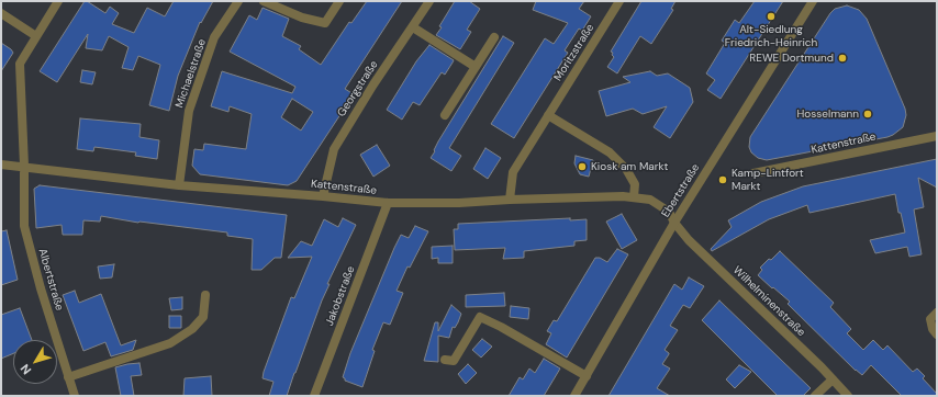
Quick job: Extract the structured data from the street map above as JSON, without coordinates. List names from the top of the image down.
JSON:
{
  "streets": {
    "street": [
      "Moritzstraße",
      "Michaelstraße",
      "Georgstraße",
      "Kattenstraße",
      "Ebertstraße",
      "Albertstraße",
      "Jakobstraße",
      "Wilhelminenstraße"
    ]
  },
  "crossings": [
    ["Moritzstraße", "Kattenstraße"],
    ["Michaelstraße", "Kattenstraße"],
    ["Georgstraße", "Kattenstraße"],
    ["Kattenstraße", "Ebertstraße"],
    ["Kattenstraße", "Albertstraße"],
    ["Kattenstraße", "Jakobstraße"],
    ["Kattenstraße", "Wilhelminenstraße"],
    ["Ebertstraße", "Wilhelminenstraße"]
  ],
  "places": [
    "Alt-Siedlung Friedrich-Heinrich",
    "REWE Dortmund",
    "Hosselmann",
    "Kiosk am Markt",
    "Kamp-Lintfort Markt"
  ],
  "north": "bottom left"
}
